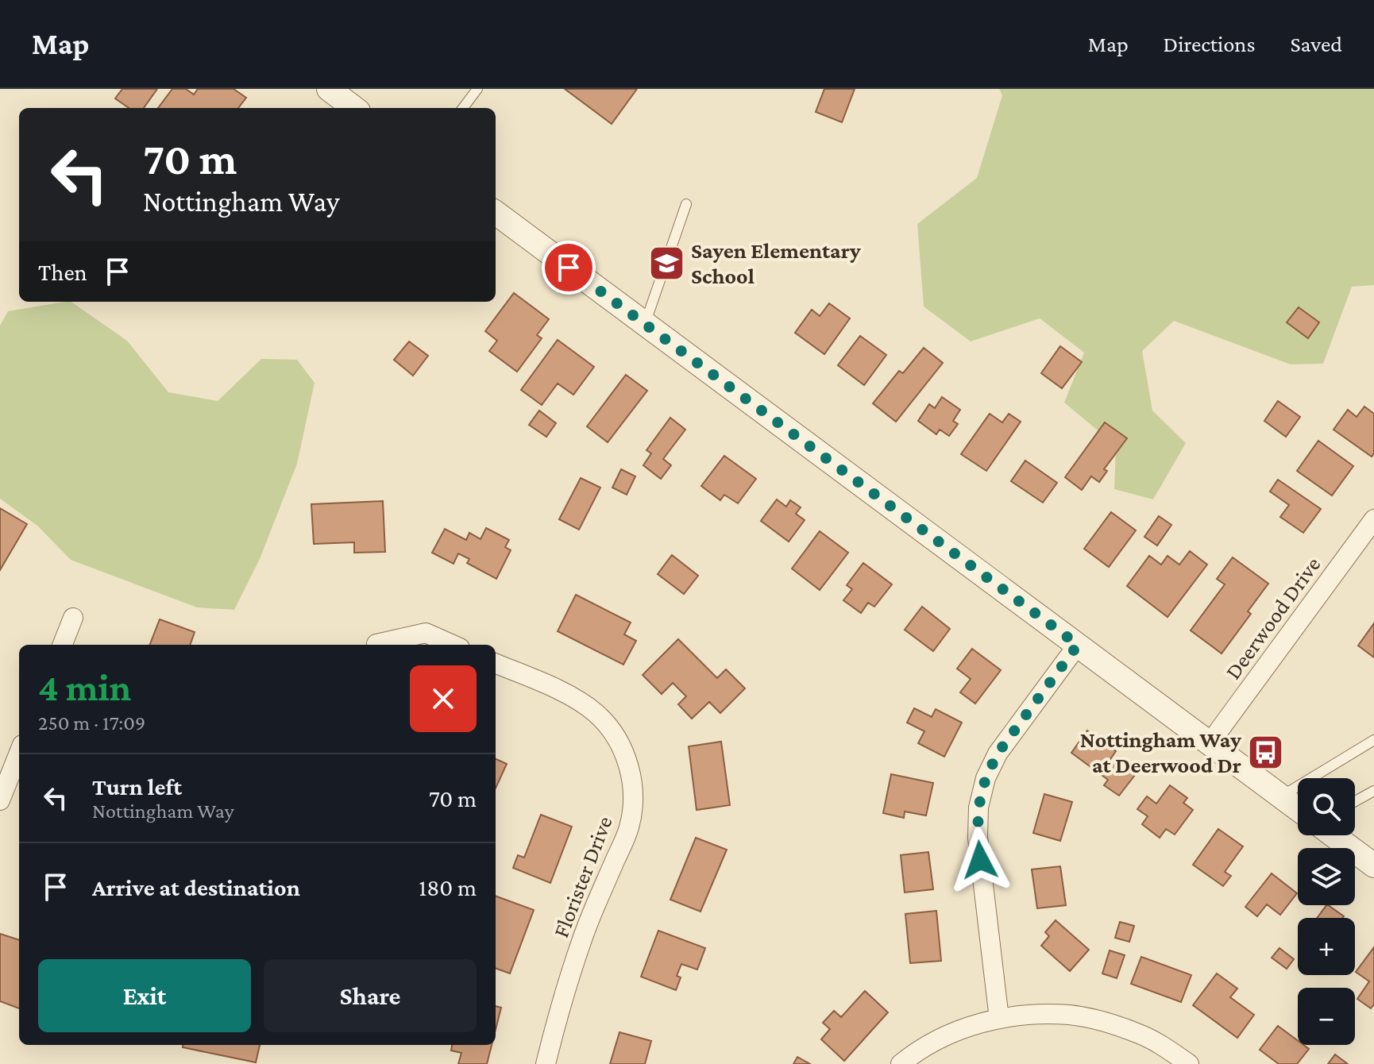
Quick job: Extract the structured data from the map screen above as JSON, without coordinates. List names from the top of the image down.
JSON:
{
  "streets": {
    "street": ["Deerwood Drive", "Florister Drive"]
  },
  "places": {
    "school or university": ["Sayen Elementary School"],
    "bus stop": ["Nottingham Way at Deerwood Dr"]
  },
  "page": {
    "header": "Map",
    "nav": ["Map", "Directions", "Saved"],
    "turn": ["70 m", "Nottingham Way"],
    "then": "Then",
    "heading": ["4 min", "250 m · 17:09"],
    "list": [
      {
        "name": "Turn left",
        "note": "Nottingham Way",
        "value": "70 m"
      },
      {
        "name": "Arrive at destination",
        "value": "180 m"
      }
    ],
    "map_buttons": ["+", "−"],
    "buttons": ["Exit", "Share"]
  }
}
